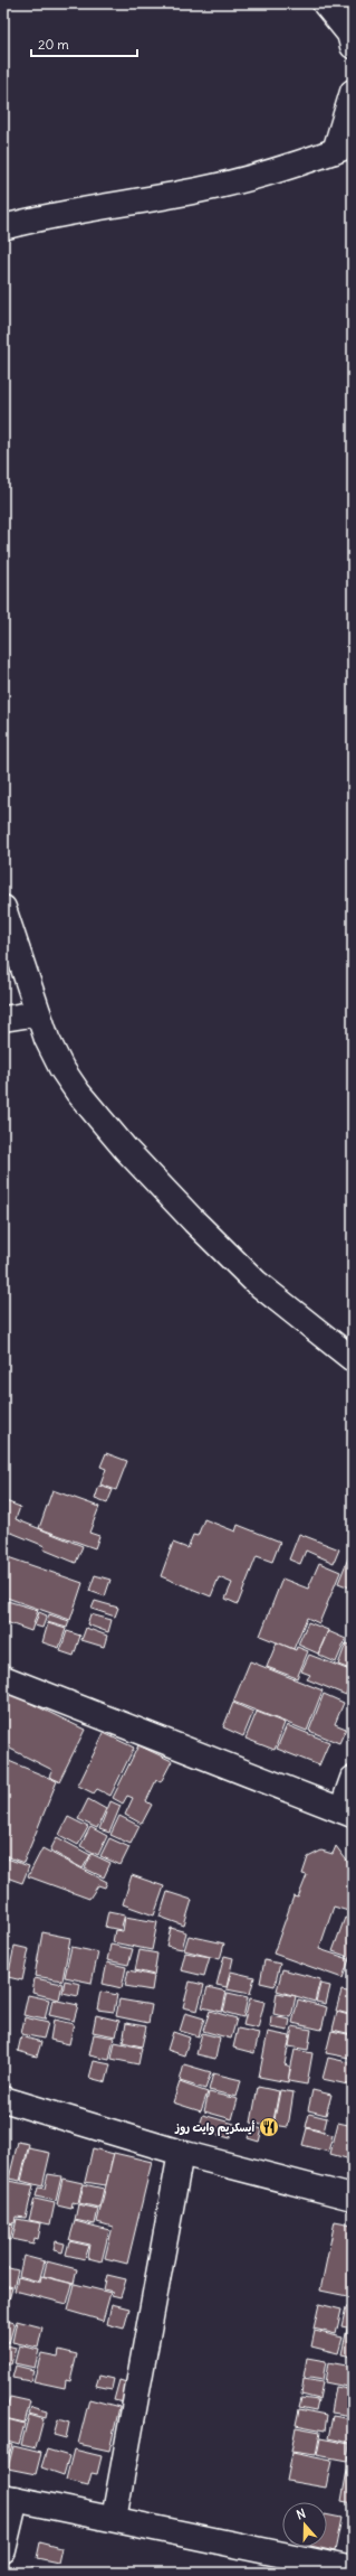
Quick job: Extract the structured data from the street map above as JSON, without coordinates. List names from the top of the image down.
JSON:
{
  "places": {
    "restaurant": ["أيسكريم وايت روز"]
  },
  "scale_bar": "20 m",
  "north": "top"
}
